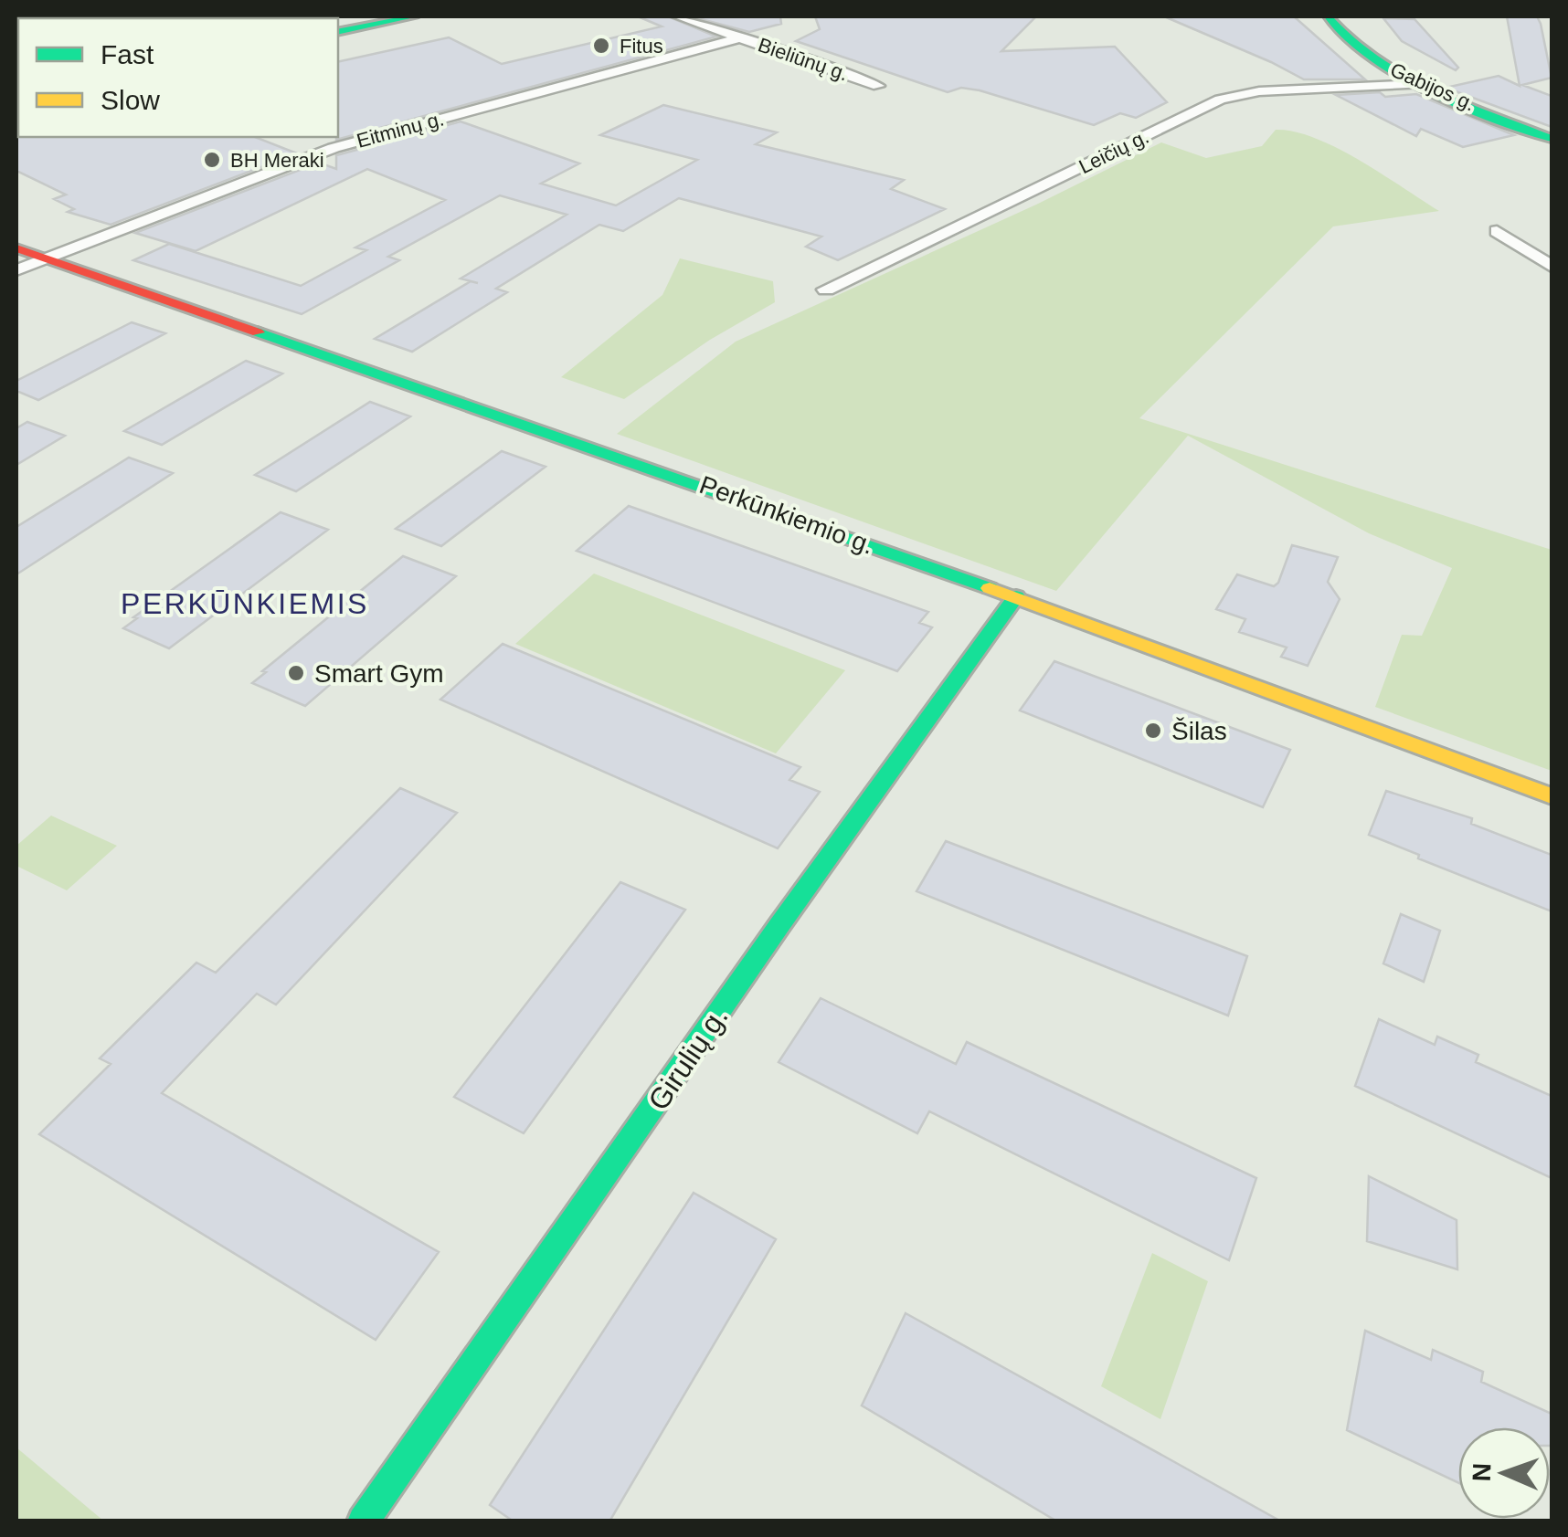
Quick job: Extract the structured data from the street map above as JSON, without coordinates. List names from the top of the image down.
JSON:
{
  "streets": {
    "main road": ["Gabijos g.", "Perkūnkiemio g.", "Girulių g."],
    "street": ["Bieliūnų g.", "Eitminų g.", "Leičių g."]
  },
  "crossings": [
    ["Bieliūnų g.", "Eitminų g."],
    ["Gabijos g.", "Leičių g."],
    ["Eitminų g.", "Perkūnkiemio g."],
    ["Perkūnkiemio g.", "Girulių g."]
  ],
  "districts": ["PERKŪNKIEMIS"],
  "places": [
    "Fitus",
    "BH Meraki",
    "Smart Gym",
    "Šilas"
  ],
  "legend": ["Fast", "Slow"],
  "north": "left"
}
